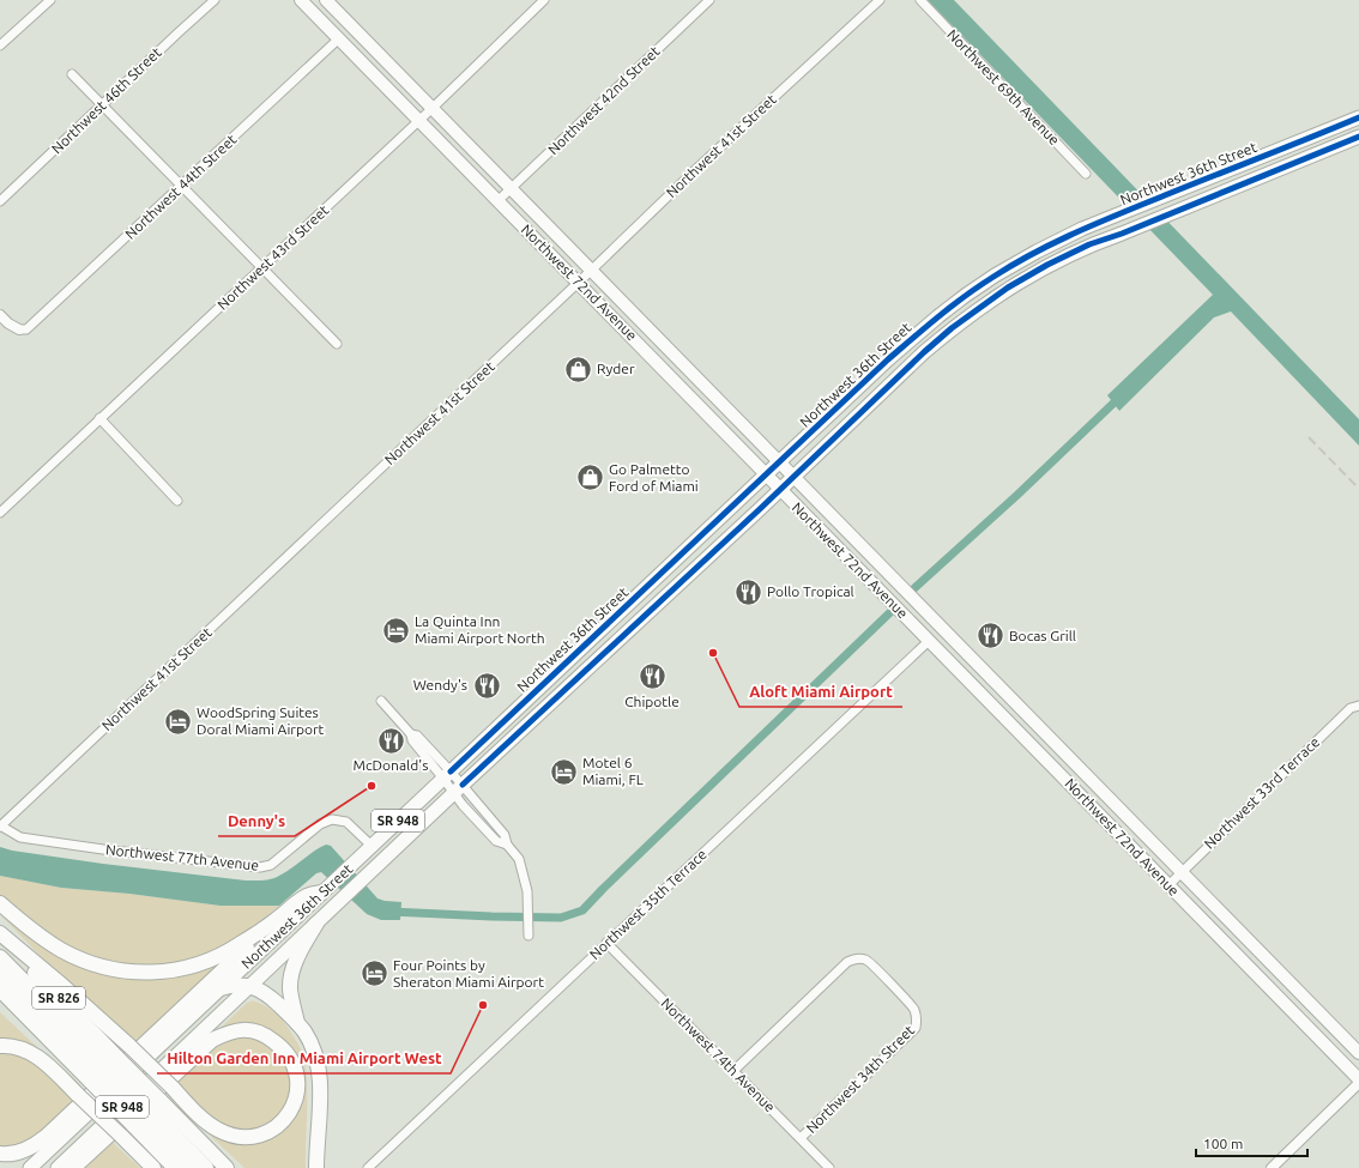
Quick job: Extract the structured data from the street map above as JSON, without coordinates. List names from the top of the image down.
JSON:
{
  "streets": {
    "highway": ["SR 826"],
    "main road": ["Northwest 36th Street", "Northwest 72nd Avenue", "SR 948"],
    "street": [
      "Northwest 69th Avenue",
      "Northwest 46th Street",
      "Northwest 42nd Street",
      "Northwest 41st Street",
      "Northwest 44th Street",
      "Northwest 43rd Street",
      "Northwest 33rd Terrace",
      "Northwest 77th Avenue",
      "Northwest 35th Terrace",
      "Northwest 74th Avenue",
      "Northwest 34th Street"
    ]
  },
  "crossings": [
    ["Northwest 42nd Street", "Northwest 72nd Avenue"],
    ["Northwest 41st Street", "Northwest 72nd Avenue"],
    ["Northwest 41st Street", "Northwest 77th Avenue"],
    ["Northwest 36th Street", "Northwest 72nd Avenue"],
    ["Northwest 36th Street", "Northwest 77th Avenue"],
    ["Northwest 44th Street", "Northwest 72nd Avenue"],
    ["Northwest 43rd Street", "Northwest 72nd Avenue"],
    ["Northwest 72nd Avenue", "Northwest 33rd Terrace"],
    ["Northwest 72nd Avenue", "Northwest 35th Terrace"],
    ["Northwest 35th Terrace", "Northwest 74th Avenue"],
    ["Northwest 74th Avenue", "Northwest 34th Street"]
  ],
  "places": {
    "shop": ["Ryder", "Go Palmetto Ford of Miami"],
    "restaurant": [
      "Pollo Tropical",
      "Bocas Grill",
      "Chipotle",
      "Wendy's",
      "McDonald's"
    ],
    "hotel": [
      "La Quinta Inn Miami Airport North",
      "WoodSpring Suites Doral Miami Airport",
      "Motel 6 Miami, FL",
      "Four Points by Sheraton Miami Airport"
    ],
    "other": ["Aloft Miami Airport", "Denny's", "Hilton Garden Inn Miami Airport West"]
  },
  "scale_bar": "100 m"
}
